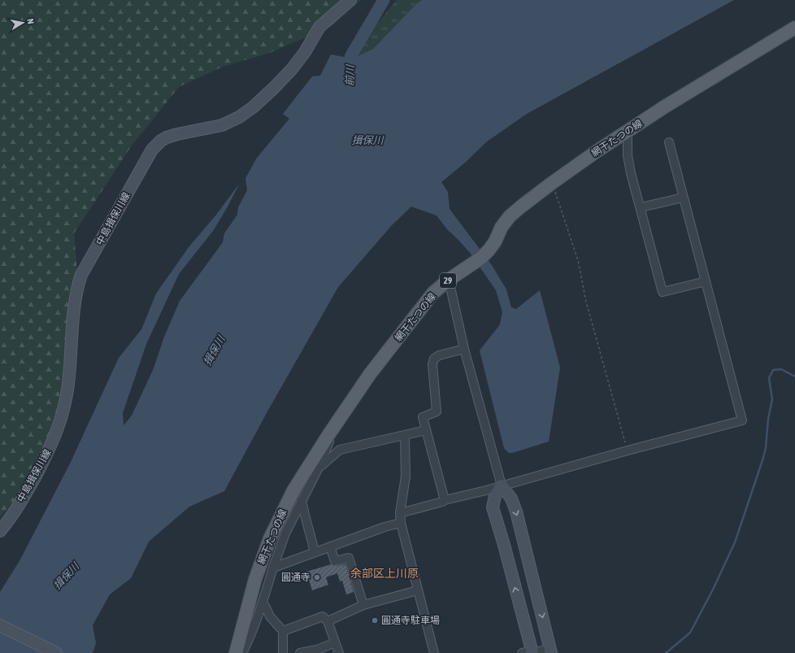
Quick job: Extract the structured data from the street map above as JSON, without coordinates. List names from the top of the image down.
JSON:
{
  "streets": {
    "main road": ["網干たつの線", "中島揖保川線", "29"]
  },
  "districts": ["余部区上川原"],
  "water": ["前川", "揖保川"],
  "places": ["圓通寺", "圓通寺駐車場"],
  "north": "right"
}
